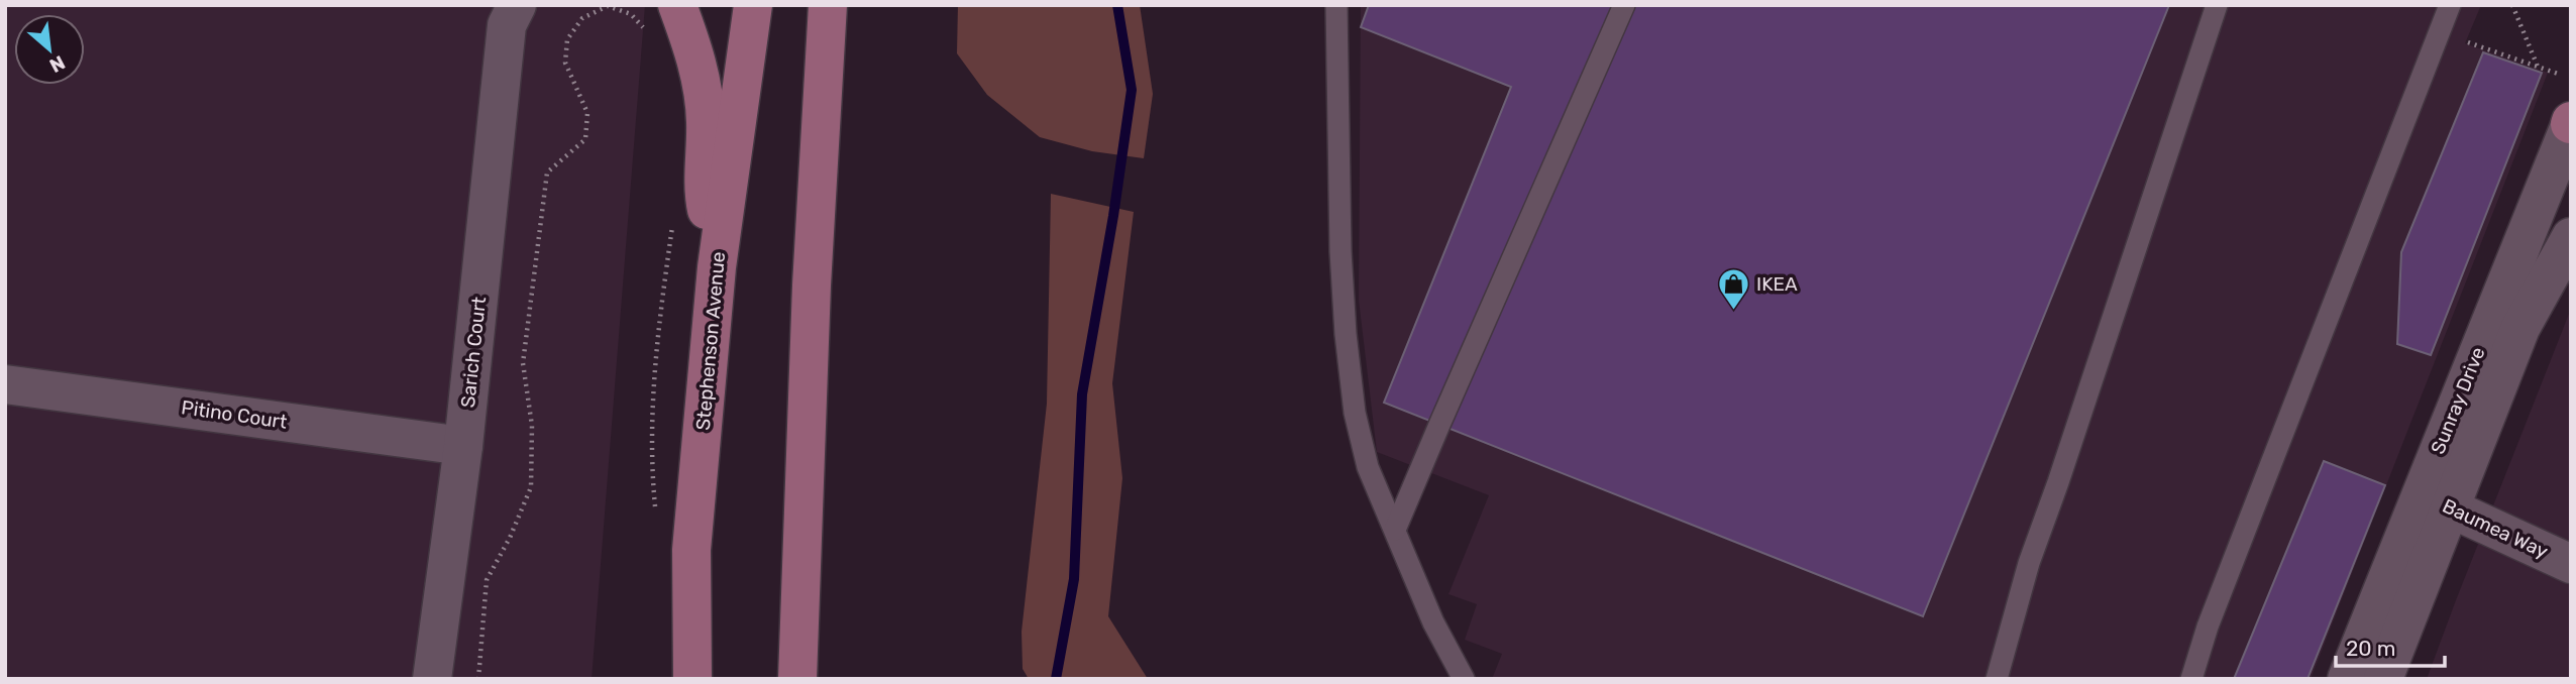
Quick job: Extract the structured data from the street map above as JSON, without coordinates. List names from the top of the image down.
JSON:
{
  "streets": {
    "main road": ["Stephenson Avenue"],
    "street": [
      "Sarich Court",
      "Sunray Drive",
      "Pitino Court",
      "Baumea Way"
    ]
  },
  "crossings": [
    ["Sarich Court", "Pitino Court"],
    ["Sunray Drive", "Baumea Way"]
  ],
  "places": {
    "shop": ["IKEA"]
  },
  "scale_bar": "20 m",
  "north": "bottom right"
}
